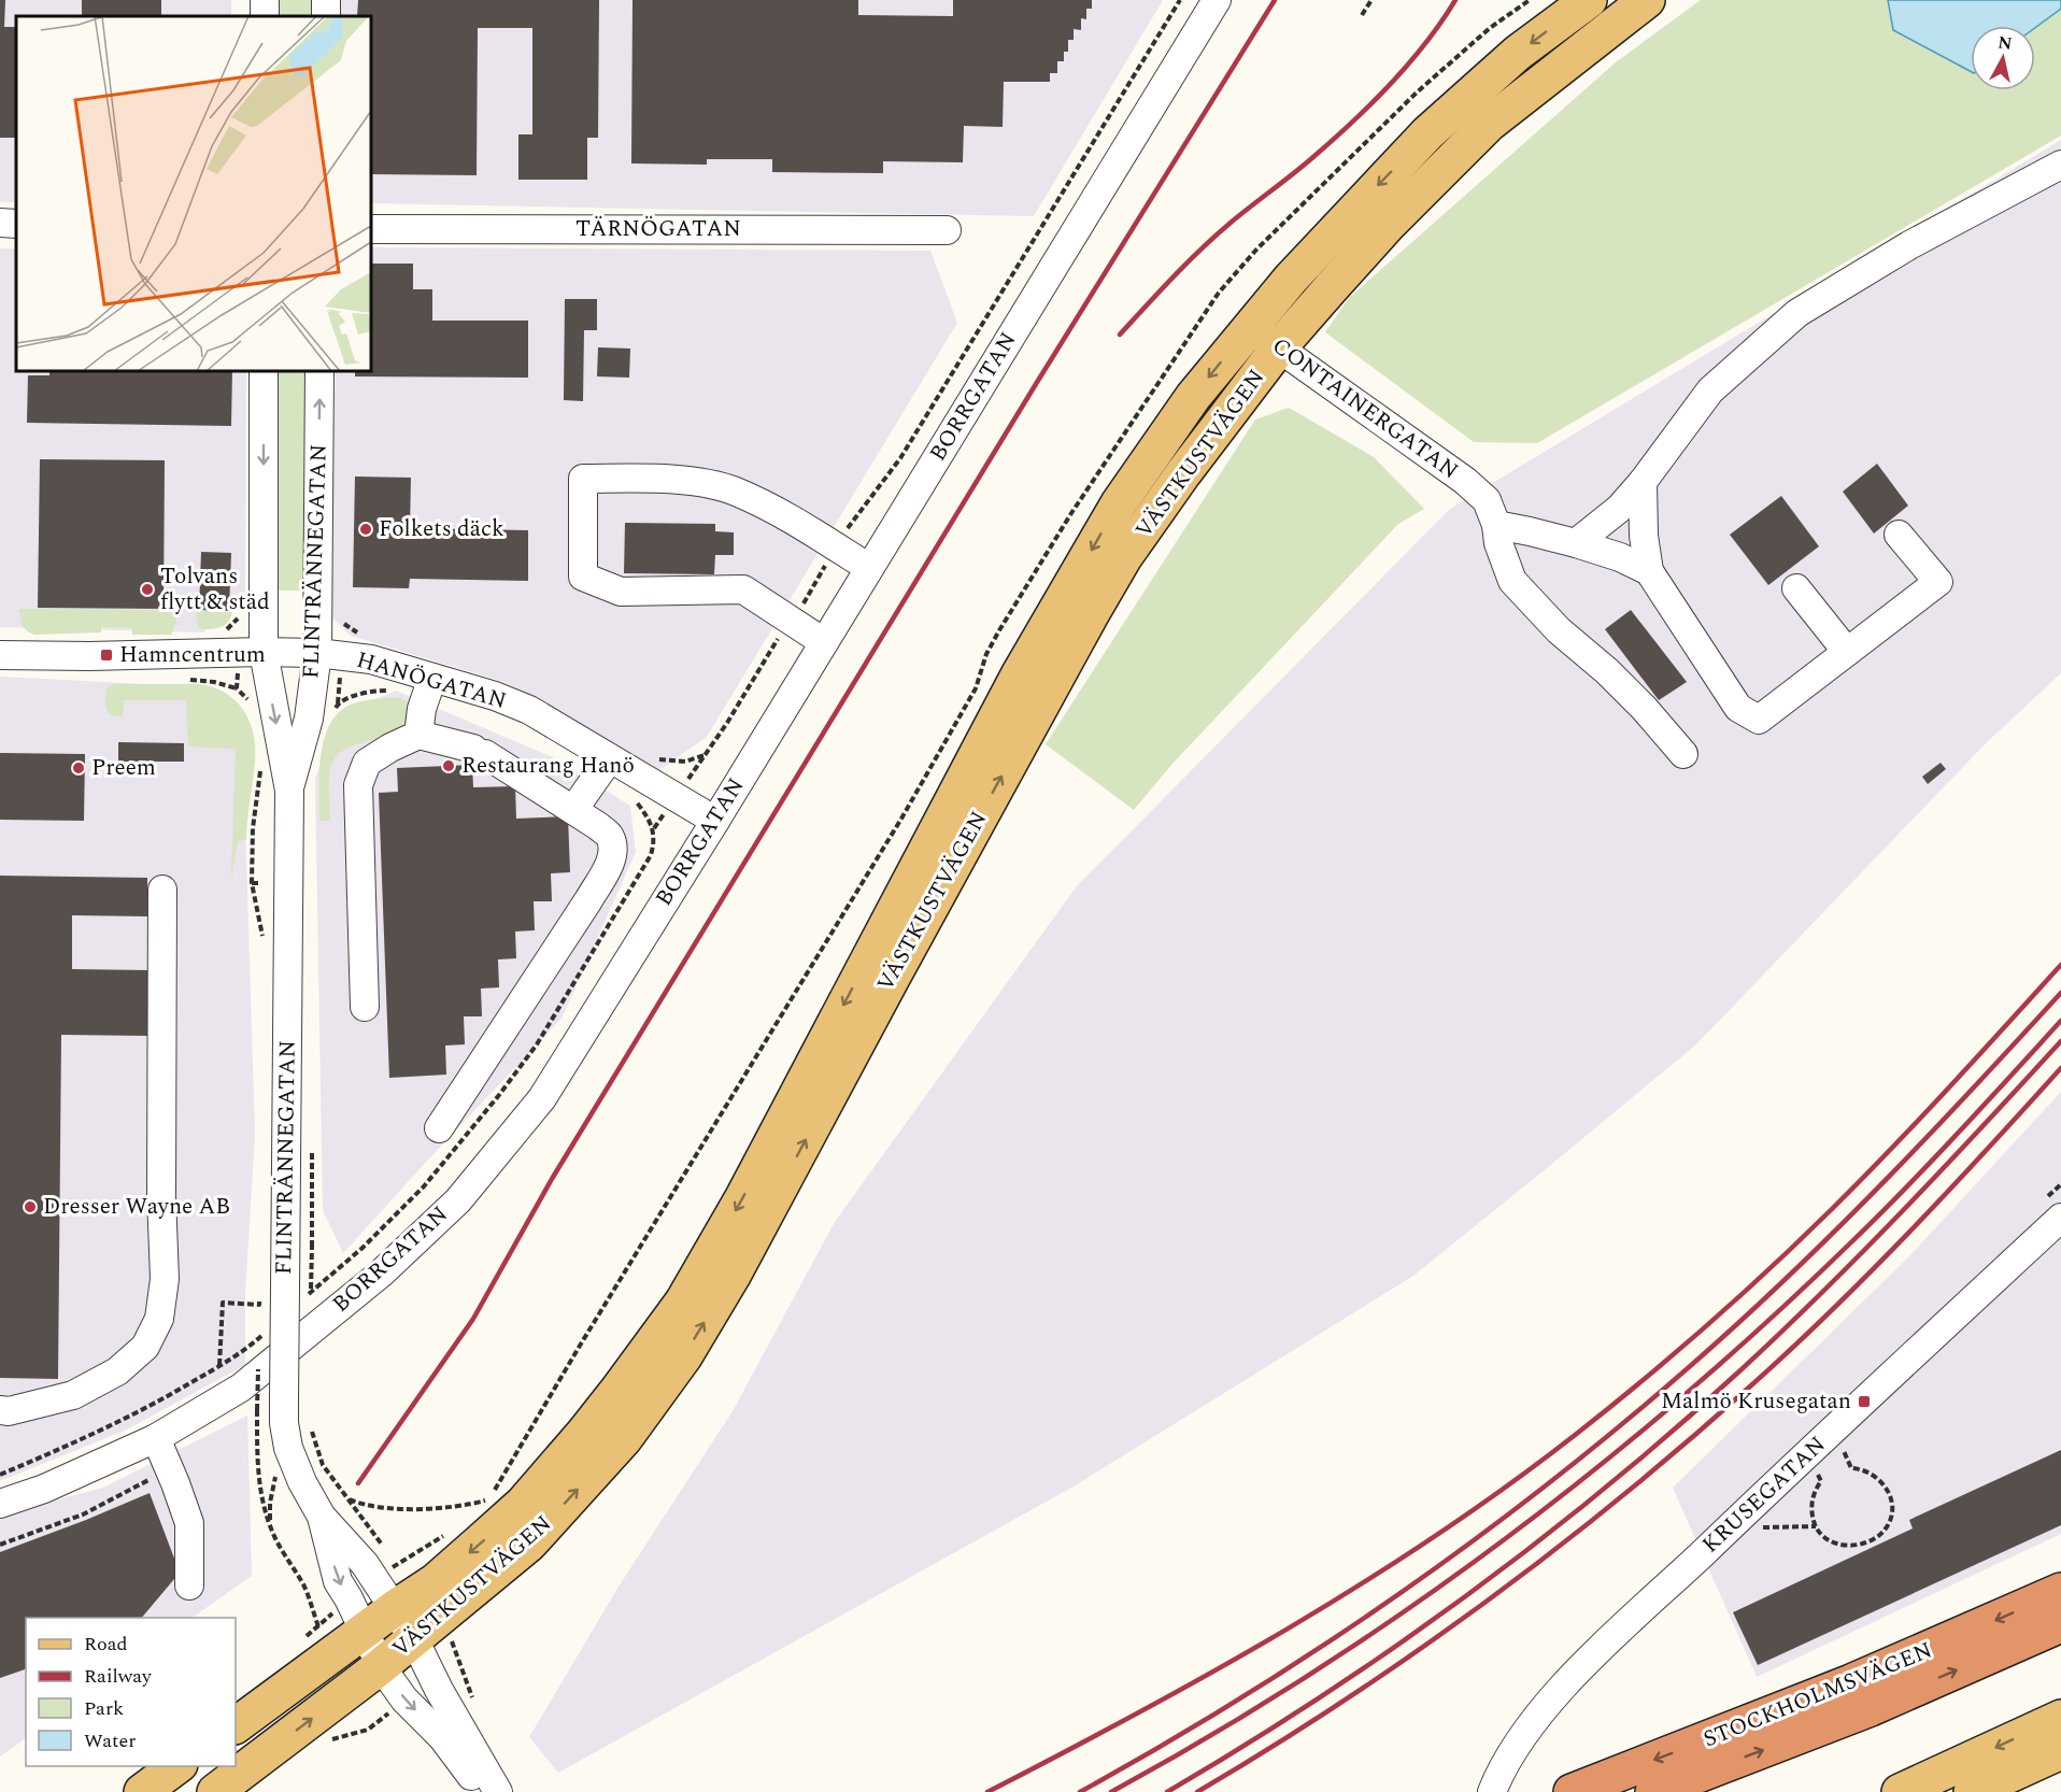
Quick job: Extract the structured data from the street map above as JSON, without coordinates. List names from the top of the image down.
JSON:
{
  "streets": {
    "highway": ["STOCKHOLMSVÄGEN"],
    "main road": ["VÄSTKUSTVÄGEN"],
    "street": [
      "TÄRNÖGATAN",
      "BORRGATAN",
      "CONTAINERGATAN",
      "FLINTRÄNNEGATAN",
      "HANÖGATAN",
      "KRUSEGATAN"
    ]
  },
  "crossings": [
    ["BORRGATAN", "HANÖGATAN"],
    ["CONTAINERGATAN", "VÄSTKUSTVÄGEN"],
    ["VÄSTKUSTVÄGEN", "FLINTRÄNNEGATAN"],
    ["FLINTRÄNNEGATAN", "HANÖGATAN"]
  ],
  "places": {
    "other": [
      "Folkets däck",
      "Tolvans flytt & städ",
      "Restaurang Hanö",
      "Preem",
      "Dresser Wayne AB"
    ],
    "transit": ["Hamncentrum", "Malmö Krusegatan"]
  },
  "legend": [
    "Road",
    "Railway",
    "Park",
    "Water"
  ],
  "north": "top"
}
